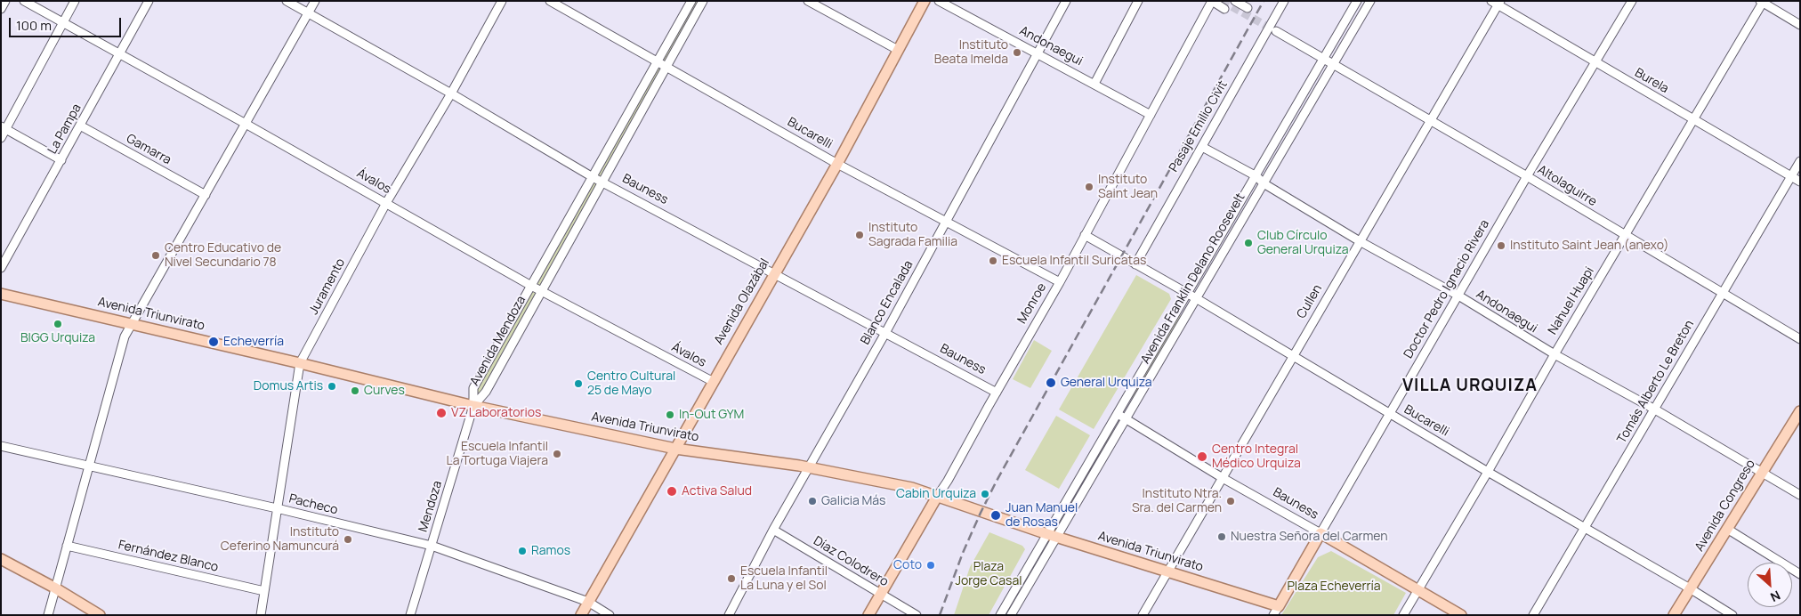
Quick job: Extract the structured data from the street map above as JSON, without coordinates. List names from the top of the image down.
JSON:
{
  "streets": {
    "main road": [
      "Bauness",
      "Doctor Pedro Ignacio Rivera",
      "Avenida Olazábal",
      "Monroe",
      "Avenida Triunvirato",
      "Avenida Congreso"
    ],
    "street": [
      "Andonaegui",
      "Burela",
      "Pasaje Emilio Civit",
      "La Pampa",
      "Bucarelli",
      "Gamarra",
      "Ávalos",
      "Altolaguirre",
      "Avenida Franklin Delano Roosevelt",
      "Juramento",
      "Nahuel Huapi",
      "Cullen",
      "Blanco Encalada",
      "Avenida Mendoza",
      "Tomás Alberto Le Breton",
      "Pacheco",
      "Mendoza",
      "Fernández Blanco",
      "Díaz Colodrero"
    ]
  },
  "crossings": [
    ["Andonaegui", "Pasaje Emilio Civit"],
    ["Andonaegui", "Avenida Franklin Delano Roosevelt"],
    ["Andonaegui", "Doctor Pedro Ignacio Rivera"],
    ["Andonaegui", "Nahuel Huapi"],
    ["Andonaegui", "Cullen"],
    ["Andonaegui", "Blanco Encalada"],
    ["Andonaegui", "Monroe"],
    ["Andonaegui", "Tomás Alberto Le Breton"],
    ["Andonaegui", "Avenida Congreso"],
    ["Burela", "Doctor Pedro Ignacio Rivera"],
    ["Burela", "Nahuel Huapi"],
    ["Burela", "Cullen"],
    ["Burela", "Tomás Alberto Le Breton"],
    ["Pasaje Emilio Civit", "Bucarelli"],
    ["Pasaje Emilio Civit", "Altolaguirre"],
    ["La Pampa", "Gamarra"],
    ["La Pampa", "Ávalos"],
    ["Bucarelli", "Avenida Franklin Delano Roosevelt"],
    ["Bucarelli", "Doctor Pedro Ignacio Rivera"],
    ["Bucarelli", "Nahuel Huapi"],
    ["Bucarelli", "Avenida Olazábal"],
    ["Bucarelli", "Cullen"],
    ["Bucarelli", "Blanco Encalada"],
    ["Bucarelli", "Monroe"],
    ["Bucarelli", "Avenida Mendoza"],
    ["Bucarelli", "Tomás Alberto Le Breton"],
    ["Bucarelli", "Avenida Congreso"],
    ["Ávalos", "Juramento"],
    ["Ávalos", "Avenida Olazábal"],
    ["Ávalos", "Avenida Mendoza"],
    ["Altolaguirre", "Avenida Franklin Delano Roosevelt"],
    ["Altolaguirre", "Doctor Pedro Ignacio Rivera"],
    ["Altolaguirre", "Nahuel Huapi"],
    ["Altolaguirre", "Cullen"],
    ["Altolaguirre", "Tomás Alberto Le Breton"],
    ["Bauness", "Avenida Franklin Delano Roosevelt"],
    ["Bauness", "Juramento"],
    ["Bauness", "Doctor Pedro Ignacio Rivera"],
    ["Bauness", "Nahuel Huapi"],
    ["Bauness", "Avenida Olazábal"],
    ["Bauness", "Cullen"],
    ["Bauness", "Blanco Encalada"],
    ["Bauness", "Monroe"],
    ["Bauness", "Avenida Mendoza"],
    ["Avenida Franklin Delano Roosevelt", "Avenida Triunvirato"],
    ["Juramento", "Avenida Triunvirato"],
    ["Juramento", "Pacheco"],
    ["Juramento", "Fernández Blanco"],
    ["Doctor Pedro Ignacio Rivera", "Avenida Triunvirato"],
    ["Avenida Olazábal", "Avenida Triunvirato"],
    ["Avenida Olazábal", "Pacheco"],
    ["Cullen", "Avenida Triunvirato"],
    ["Blanco Encalada", "Avenida Triunvirato"],
    ["Blanco Encalada", "Díaz Colodrero"],
    ["Monroe", "Avenida Triunvirato"],
    ["Monroe", "Díaz Colodrero"],
    ["Avenida Triunvirato", "Avenida Mendoza"],
    ["Avenida Triunvirato", "Mendoza"],
    ["Avenida Mendoza", "Mendoza"],
    ["Pacheco", "Mendoza"]
  ],
  "districts": ["VILLA URQUIZA"],
  "parks": ["Plaza Jorge Casal", "Plaza Echeverría"],
  "places": [
    "Instituto Beata Imelda",
    "Instituto Saint Jean",
    "Instituto Sagrada Familia",
    "Club Círculo General Urquiza",
    "Instituto Saint Jean (anexo)",
    "Centro Educativo de Nivel Secundario 78",
    "Escuela Infantil Suricatas",
    "BIGG Urquiza",
    "Echeverría",
    "General Urquiza",
    "Centro Cultural 25 de Mayo",
    "Domus Artis",
    "Curves",
    "VZ Laboratorios",
    "In-Out GYM",
    "Escuela Infantil La Tortuga Viajera",
    "Centro Integral Médico Urquiza",
    "Activa Salud",
    "Cabin Urquiza",
    "Galicia Más",
    "Instituto Ntra. Sra. del Carmen",
    "Juan Manuel de Rosas",
    "Nuestra Señora del Carmen",
    "Instituto Ceferino Namuncurá",
    "Ramos",
    "Coto",
    "Escuela Infantil La Luna y el Sol"
  ],
  "scale_bar": "100 m",
  "north": "bottom right"
}
